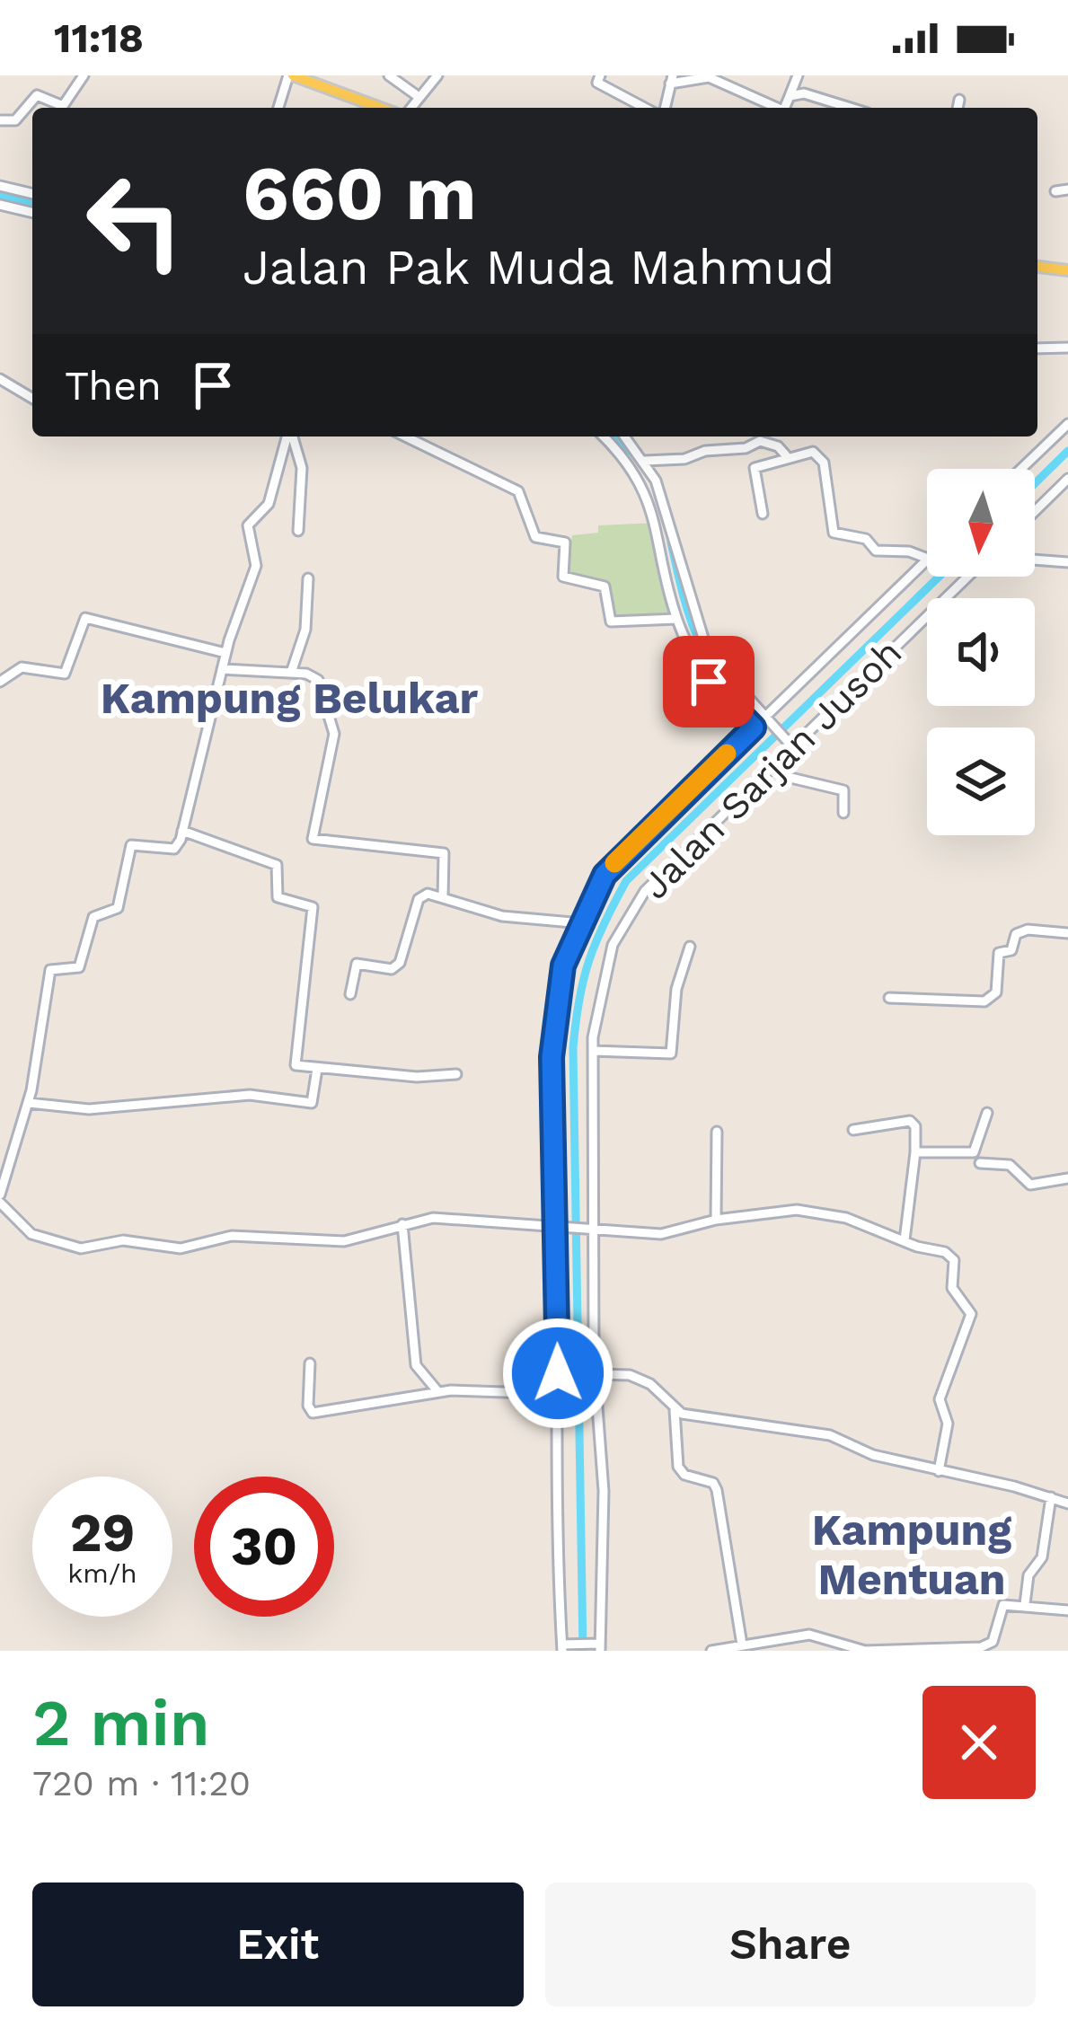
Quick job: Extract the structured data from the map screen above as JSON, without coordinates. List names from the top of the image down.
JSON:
{
  "streets": {
    "street": ["Jalan Sarjan Jusoh"]
  },
  "districts": ["Kampung Belukar", "Kampung Mentuan"],
  "north": "bottom",
  "page": {
    "status": "11:18",
    "turn": ["660 m", "Jalan Pak Muda Mahmud"],
    "then": "Then",
    "speed": "29 km/h",
    "limit": "30",
    "heading": ["2 min", "720 m · 11:20"],
    "buttons": ["Exit", "Share"]
  }
}
